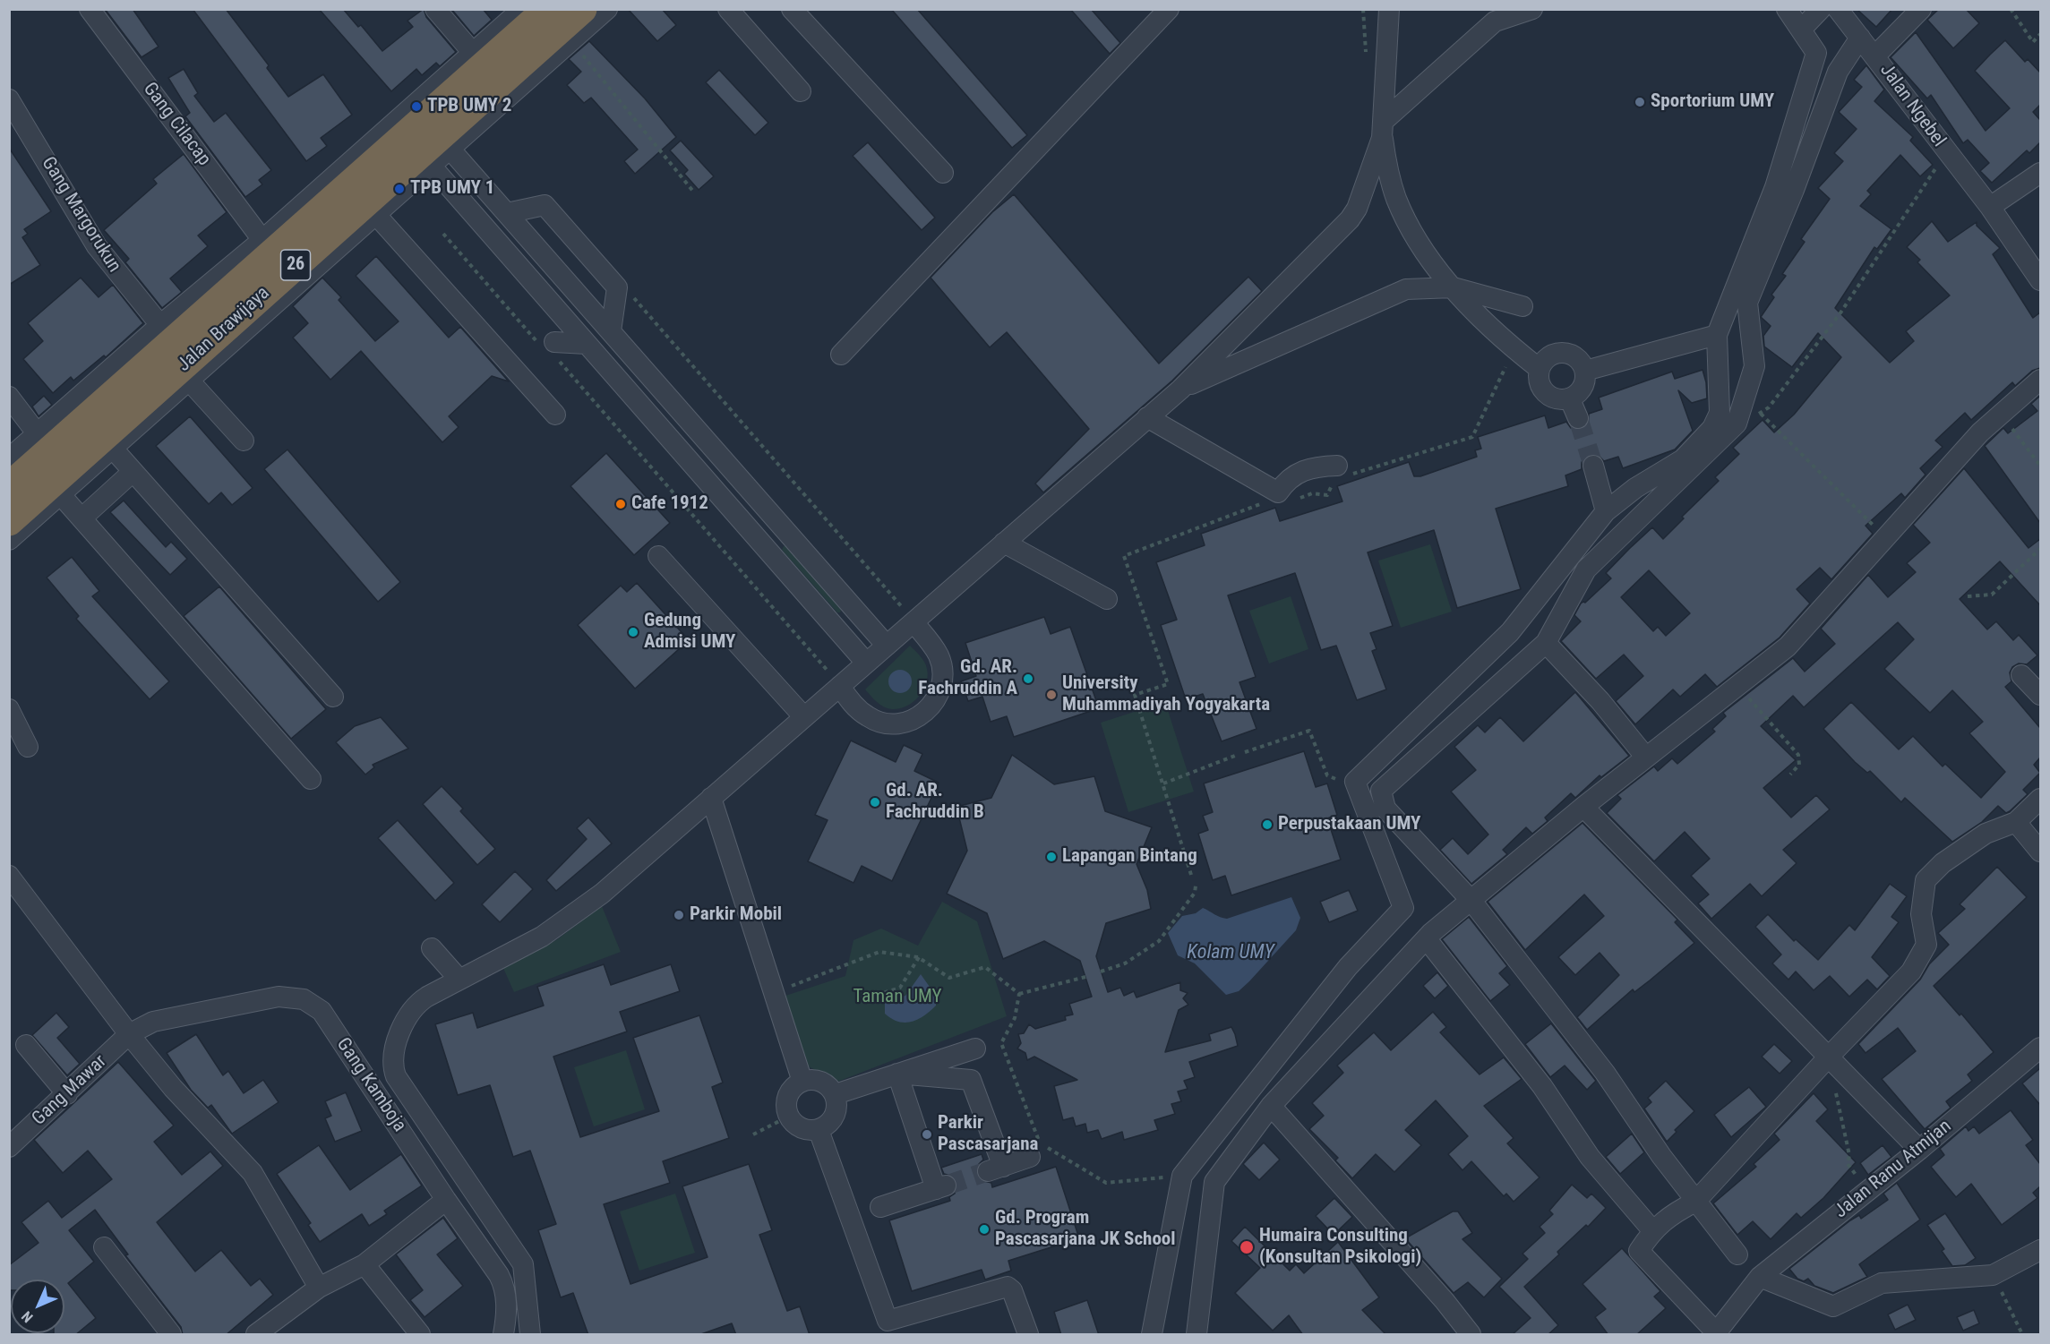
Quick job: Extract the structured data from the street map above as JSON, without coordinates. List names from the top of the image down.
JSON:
{
  "streets": {
    "highway": ["26", "Jalan Brawijaya"],
    "street": [
      "Jalan Ngebel",
      "Gang Cilacap",
      "Gang Margorukun",
      "Gang Kamboja",
      "Gang Mawar",
      "Jalan Ranu Atmijan"
    ]
  },
  "crossings": [
    ["Gang Kamboja", "Gang Mawar"]
  ],
  "water": ["Kolam UMY"],
  "parks": ["Taman UMY"],
  "places": [
    "Sportorium UMY",
    "TPB UMY 2",
    "TPB UMY 1",
    "Cafe 1912",
    "Gedung Admisi UMY",
    "Gd. AR. Fachruddin A",
    "University Muhammadiyah Yogyakarta",
    "Gd. AR. Fachruddin B",
    "Perpustakaan UMY",
    "Lapangan Bintang",
    "Parkir Mobil",
    "Parkir Pascasarjana",
    "Gd. Program Pascasarjana JK School",
    "Humaira Consulting (Konsultan Psikologi)"
  ],
  "north": "bottom left"
}
